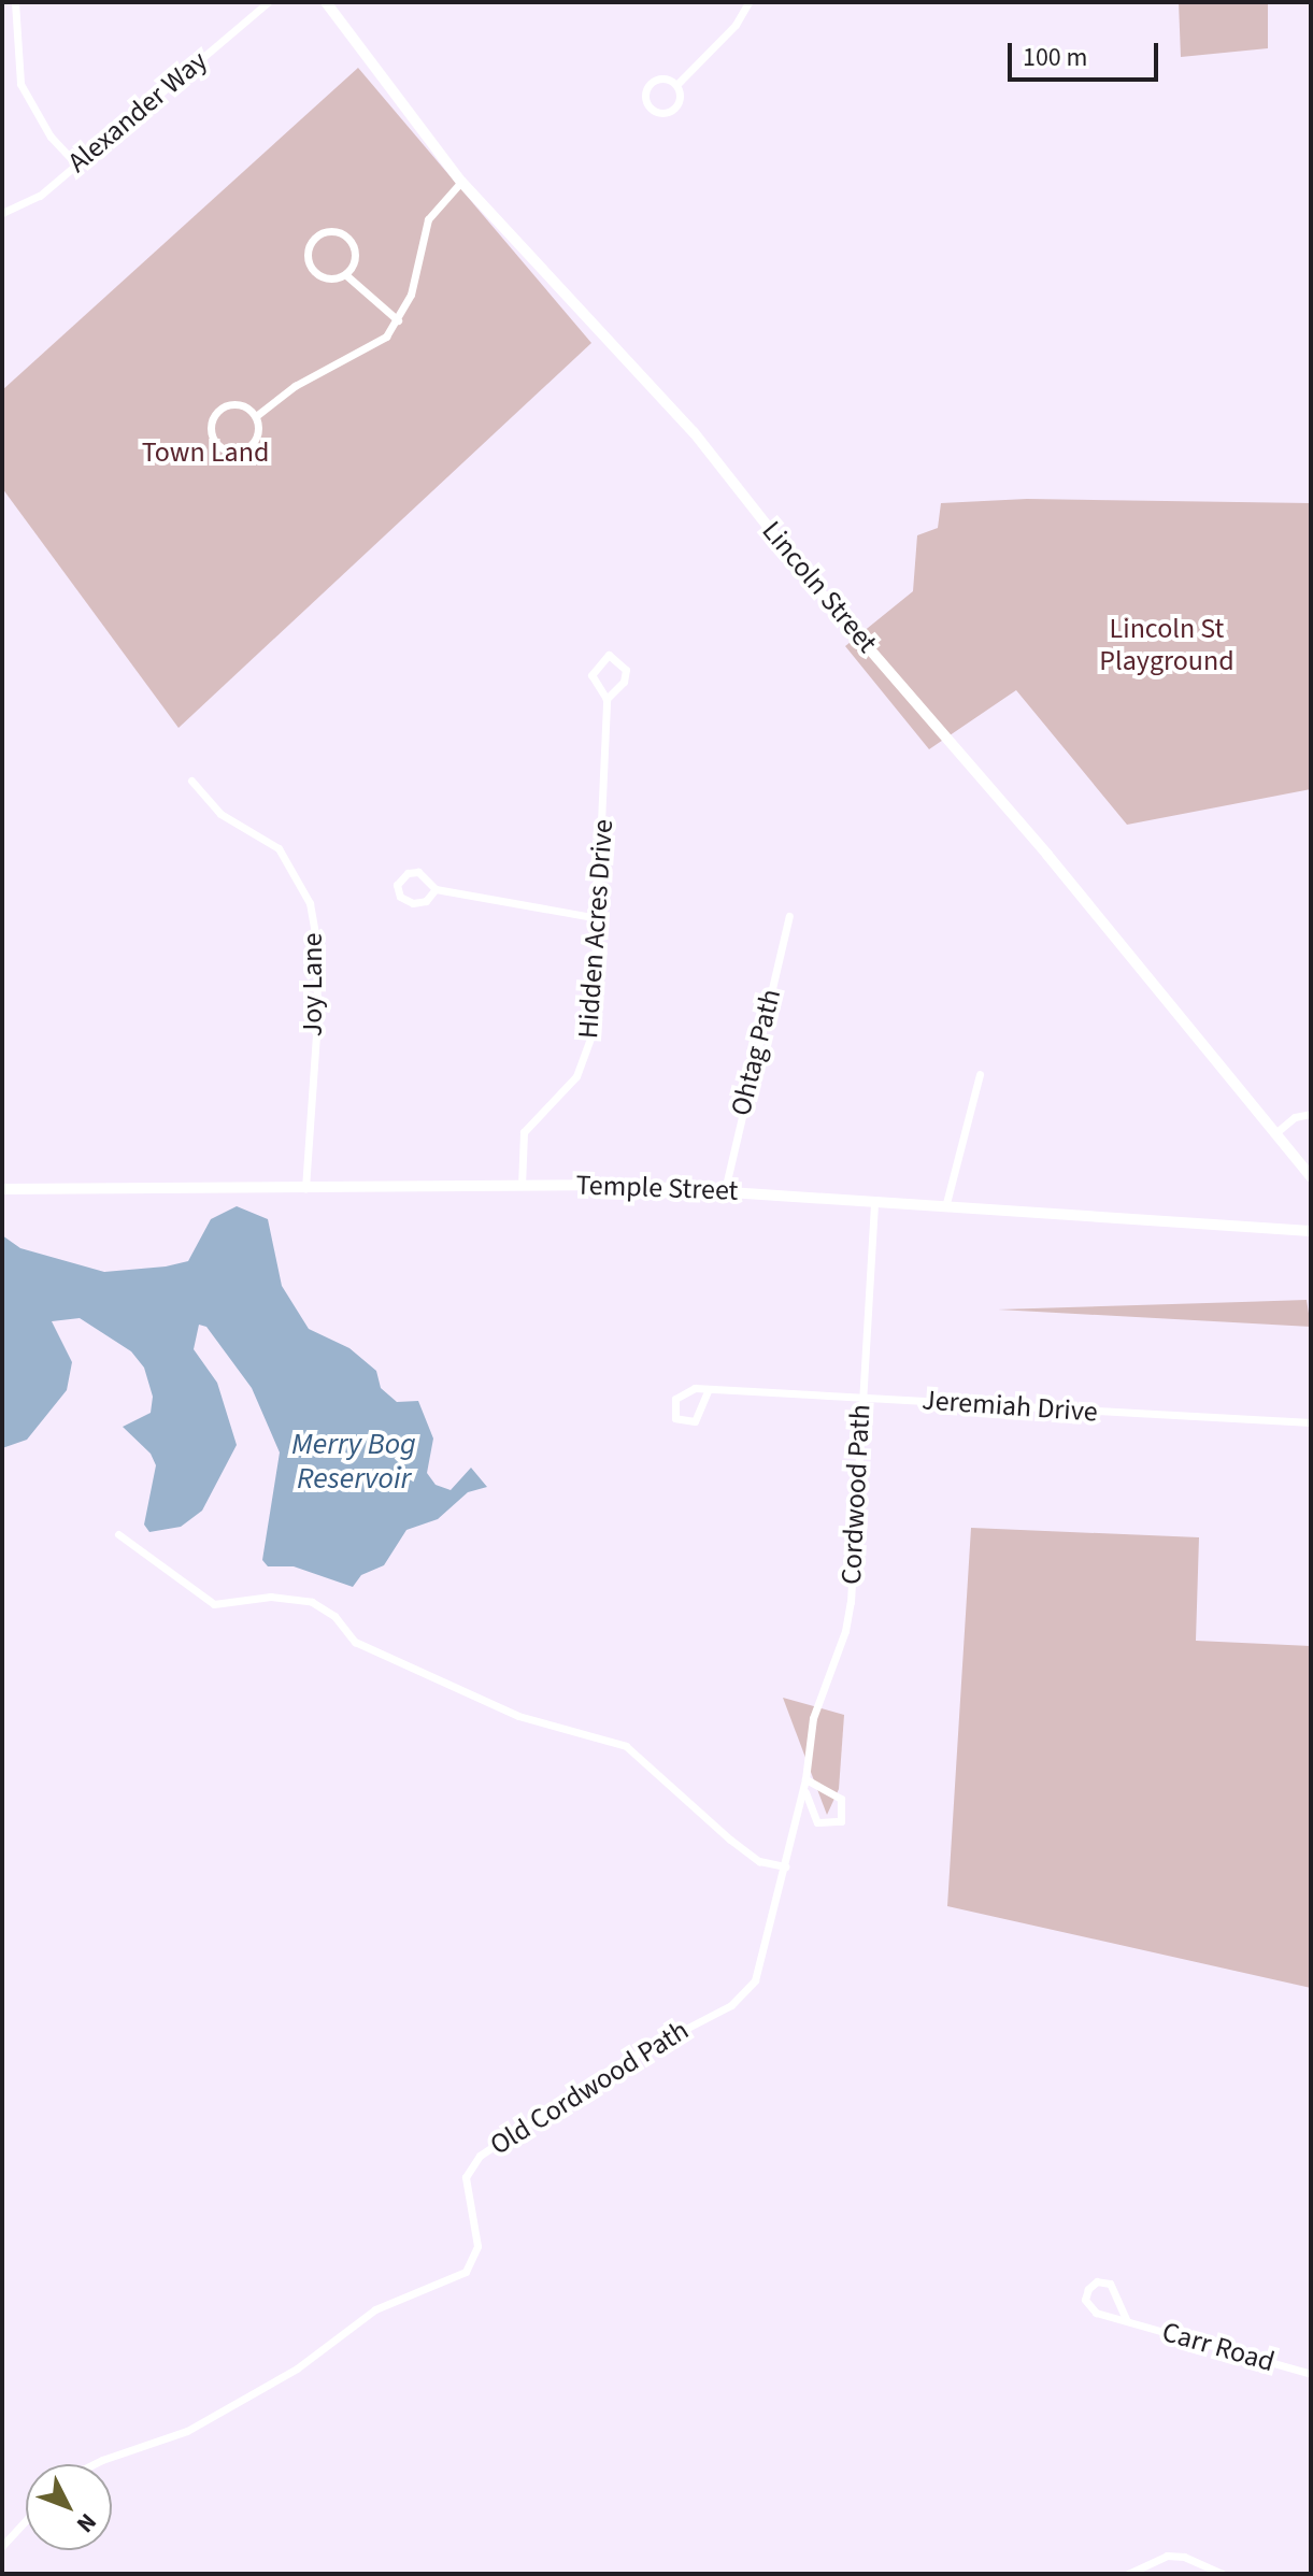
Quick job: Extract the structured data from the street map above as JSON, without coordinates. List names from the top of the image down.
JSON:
{
  "streets": {
    "main road": ["Lincoln Street", "Temple Street"],
    "street": [
      "Alexander Way",
      "Hidden Acres Drive",
      "Joy Lane",
      "Ohtag Path",
      "Jeremiah Drive",
      "Cordwood Path",
      "Old Cordwood Path",
      "Carr Road"
    ]
  },
  "crossings": [
    ["Hidden Acres Drive", "Temple Street"],
    ["Joy Lane", "Temple Street"],
    ["Ohtag Path", "Temple Street"],
    ["Temple Street", "Cordwood Path"],
    ["Jeremiah Drive", "Cordwood Path"],
    ["Cordwood Path", "Old Cordwood Path"]
  ],
  "water": ["Merry Bog Reservoir"],
  "parks": ["Town Land", "Lincoln St Playground"],
  "scale_bar": "100 m",
  "north": "bottom right"
}
